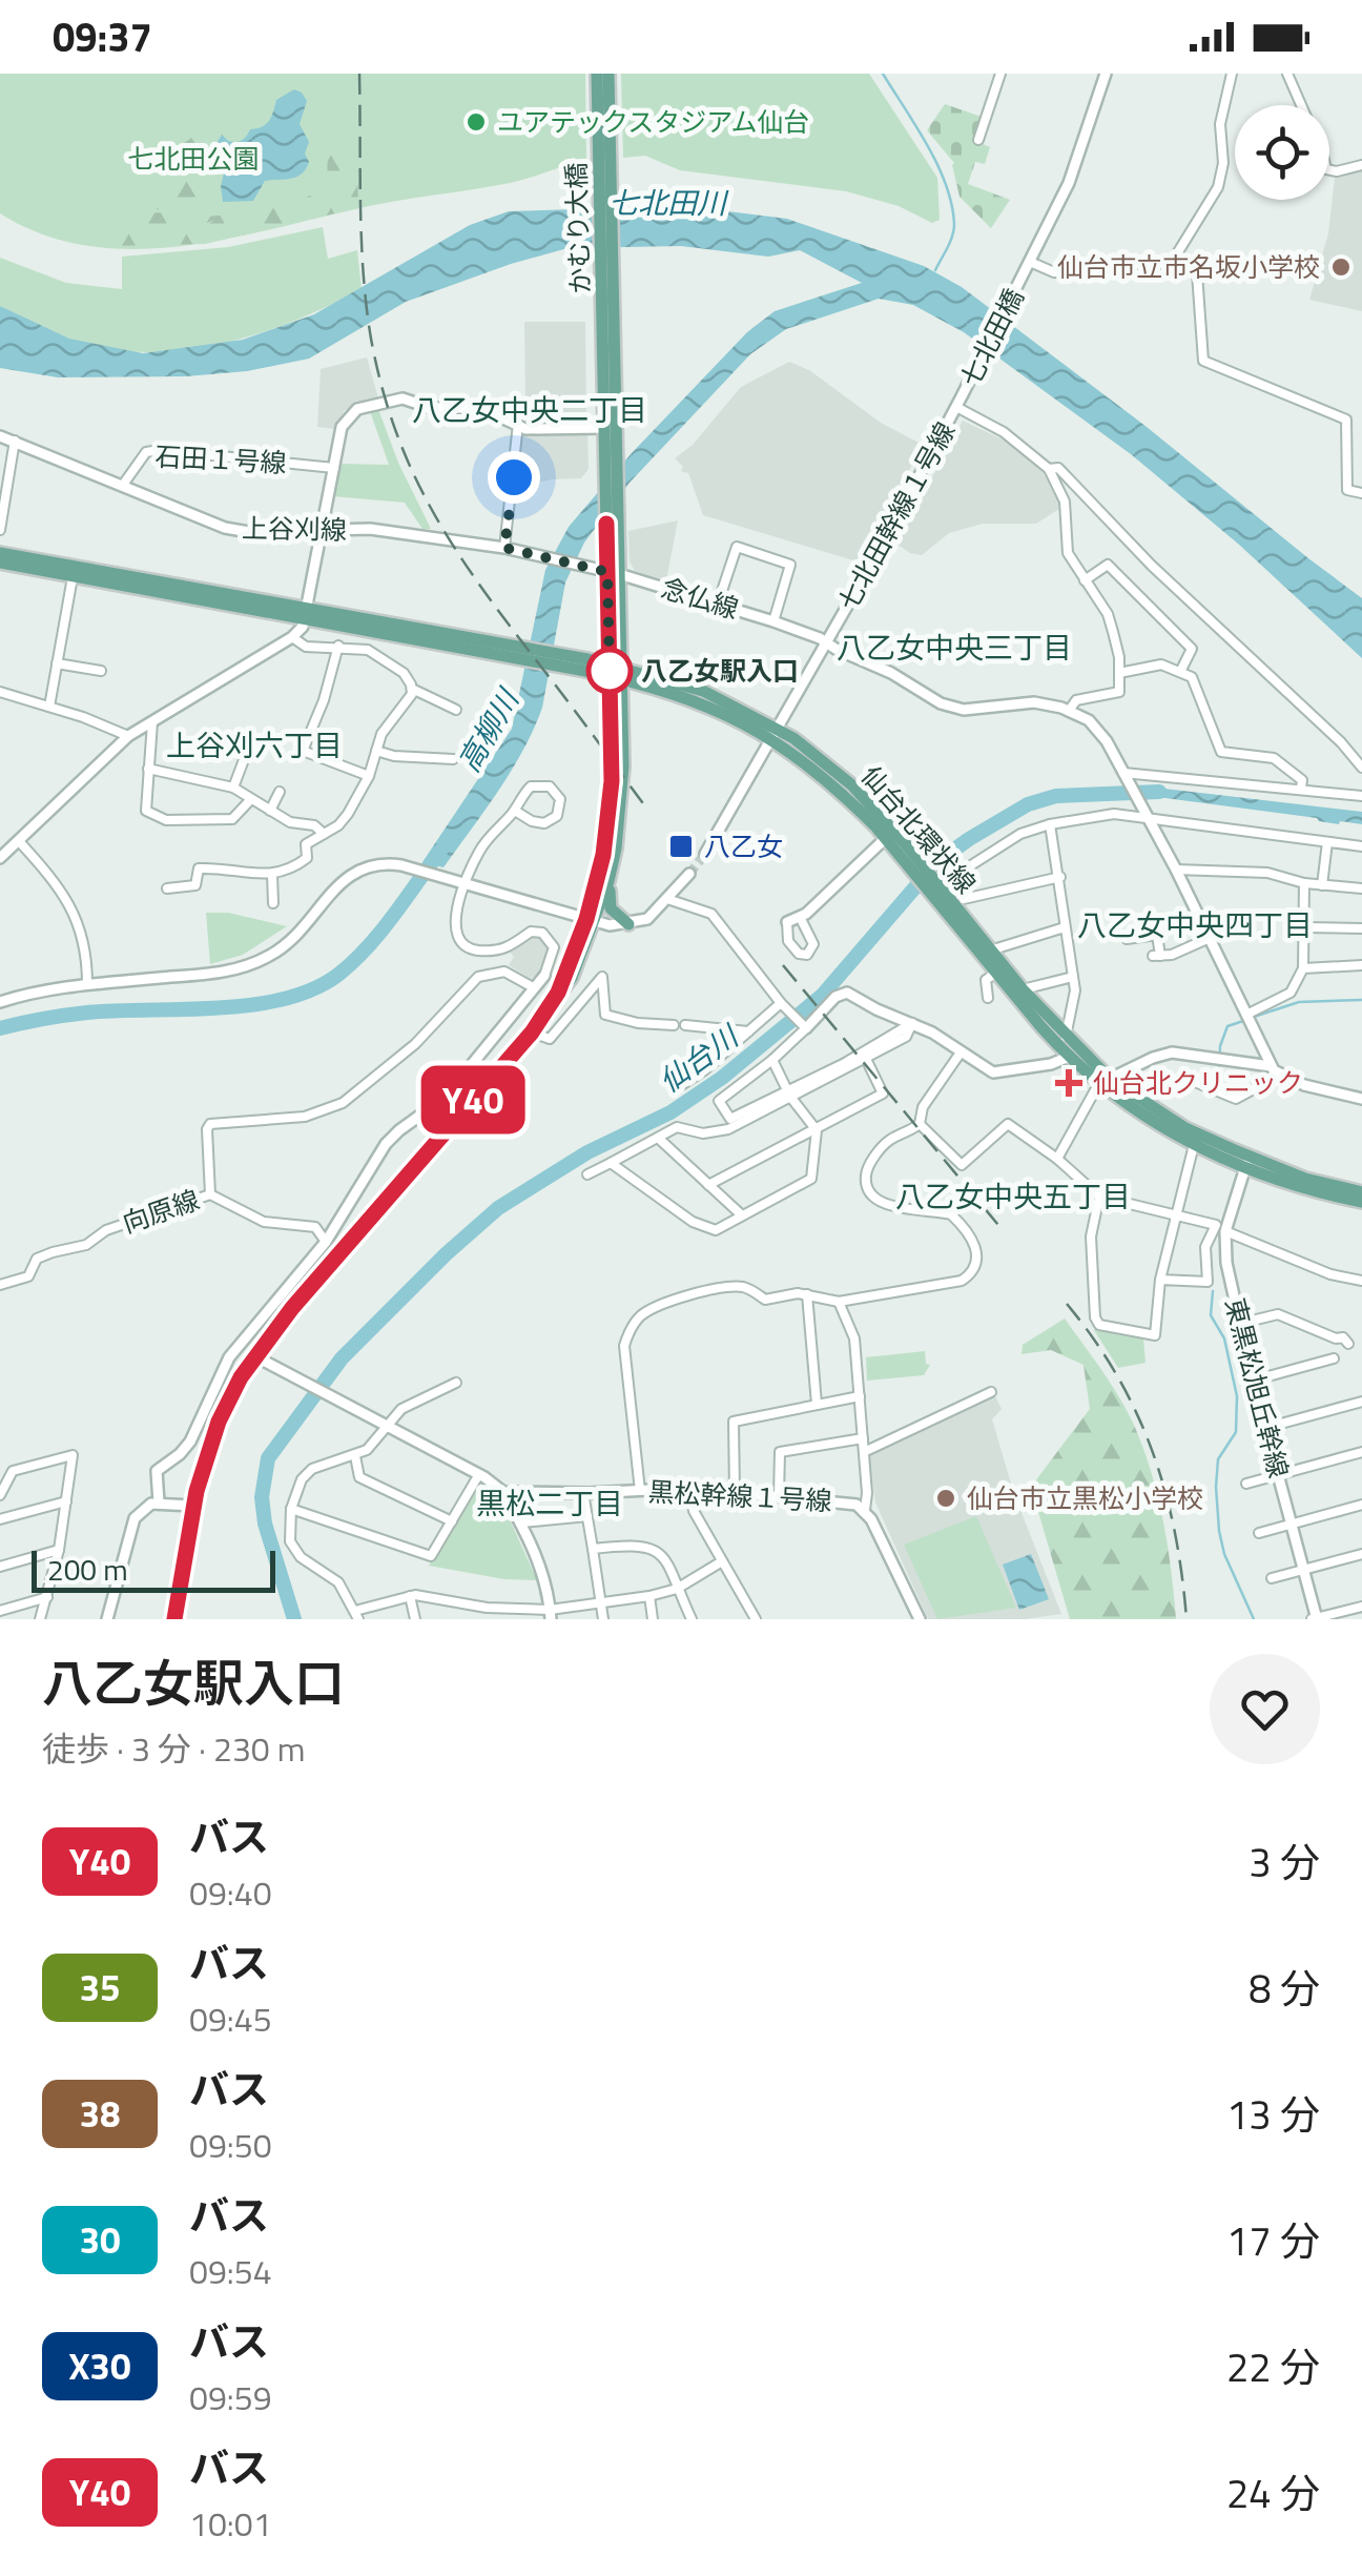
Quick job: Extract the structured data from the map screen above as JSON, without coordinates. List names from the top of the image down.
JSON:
{
  "streets": {
    "main road": ["かむり大橋", "仙台北環状線"],
    "street": [
      "七北田橋",
      "石田１号線",
      "七北田幹線１号線",
      "上谷刈線",
      "念仏線",
      "向原線",
      "東黒松旭丘幹線",
      "黒松幹線１号線"
    ]
  },
  "crossings": [
    ["七北田橋", "七北田幹線１号線"],
    ["石田１号線", "上谷刈線"],
    ["七北田幹線１号線", "念仏線"],
    ["七北田幹線１号線", "仙台北環状線"],
    ["上谷刈線", "念仏線"],
    ["仙台北環状線", "東黒松旭丘幹線"]
  ],
  "districts": [
    "八乙女中央二丁目",
    "八乙女中央三丁目",
    "上谷刈六丁目",
    "八乙女中央四丁目",
    "八乙女中央五丁目",
    "黒松二丁目"
  ],
  "water": ["七北田川", "高柳川", "仙台川"],
  "parks": ["七北田公園"],
  "places": {
    "other": [
      "ユアテックスタジアム仙台",
      "仙台市立市名坂小学校",
      "八乙女駅入口",
      "仙台市立黒松小学校"
    ],
    "transit": ["八乙女"],
    "health": ["仙台北クリニック"]
  },
  "lines": ["bus line Y40"],
  "scale_bar": "200 m",
  "page": {
    "status": "09:37",
    "on_map": "Y40",
    "scale": "200 m",
    "heading": ["八乙女駅入口", "徒歩 · 3 分 · 230 m"],
    "list": [
      {
        "mark": "Y40",
        "name": "バス",
        "note": "09:40",
        "value": "3 分"
      },
      {
        "mark": "35",
        "name": "バス",
        "note": "09:45",
        "value": "8 分"
      },
      {
        "mark": "38",
        "name": "バス",
        "note": "09:50",
        "value": "13 分"
      },
      {
        "mark": "30",
        "name": "バス",
        "note": "09:54",
        "value": "17 分"
      },
      {
        "mark": "X30",
        "name": "バス",
        "note": "09:59",
        "value": "22 分"
      },
      {
        "mark": "Y40",
        "name": "バス",
        "note": "10:01",
        "value": "24 分"
      }
    ]
  }
}
